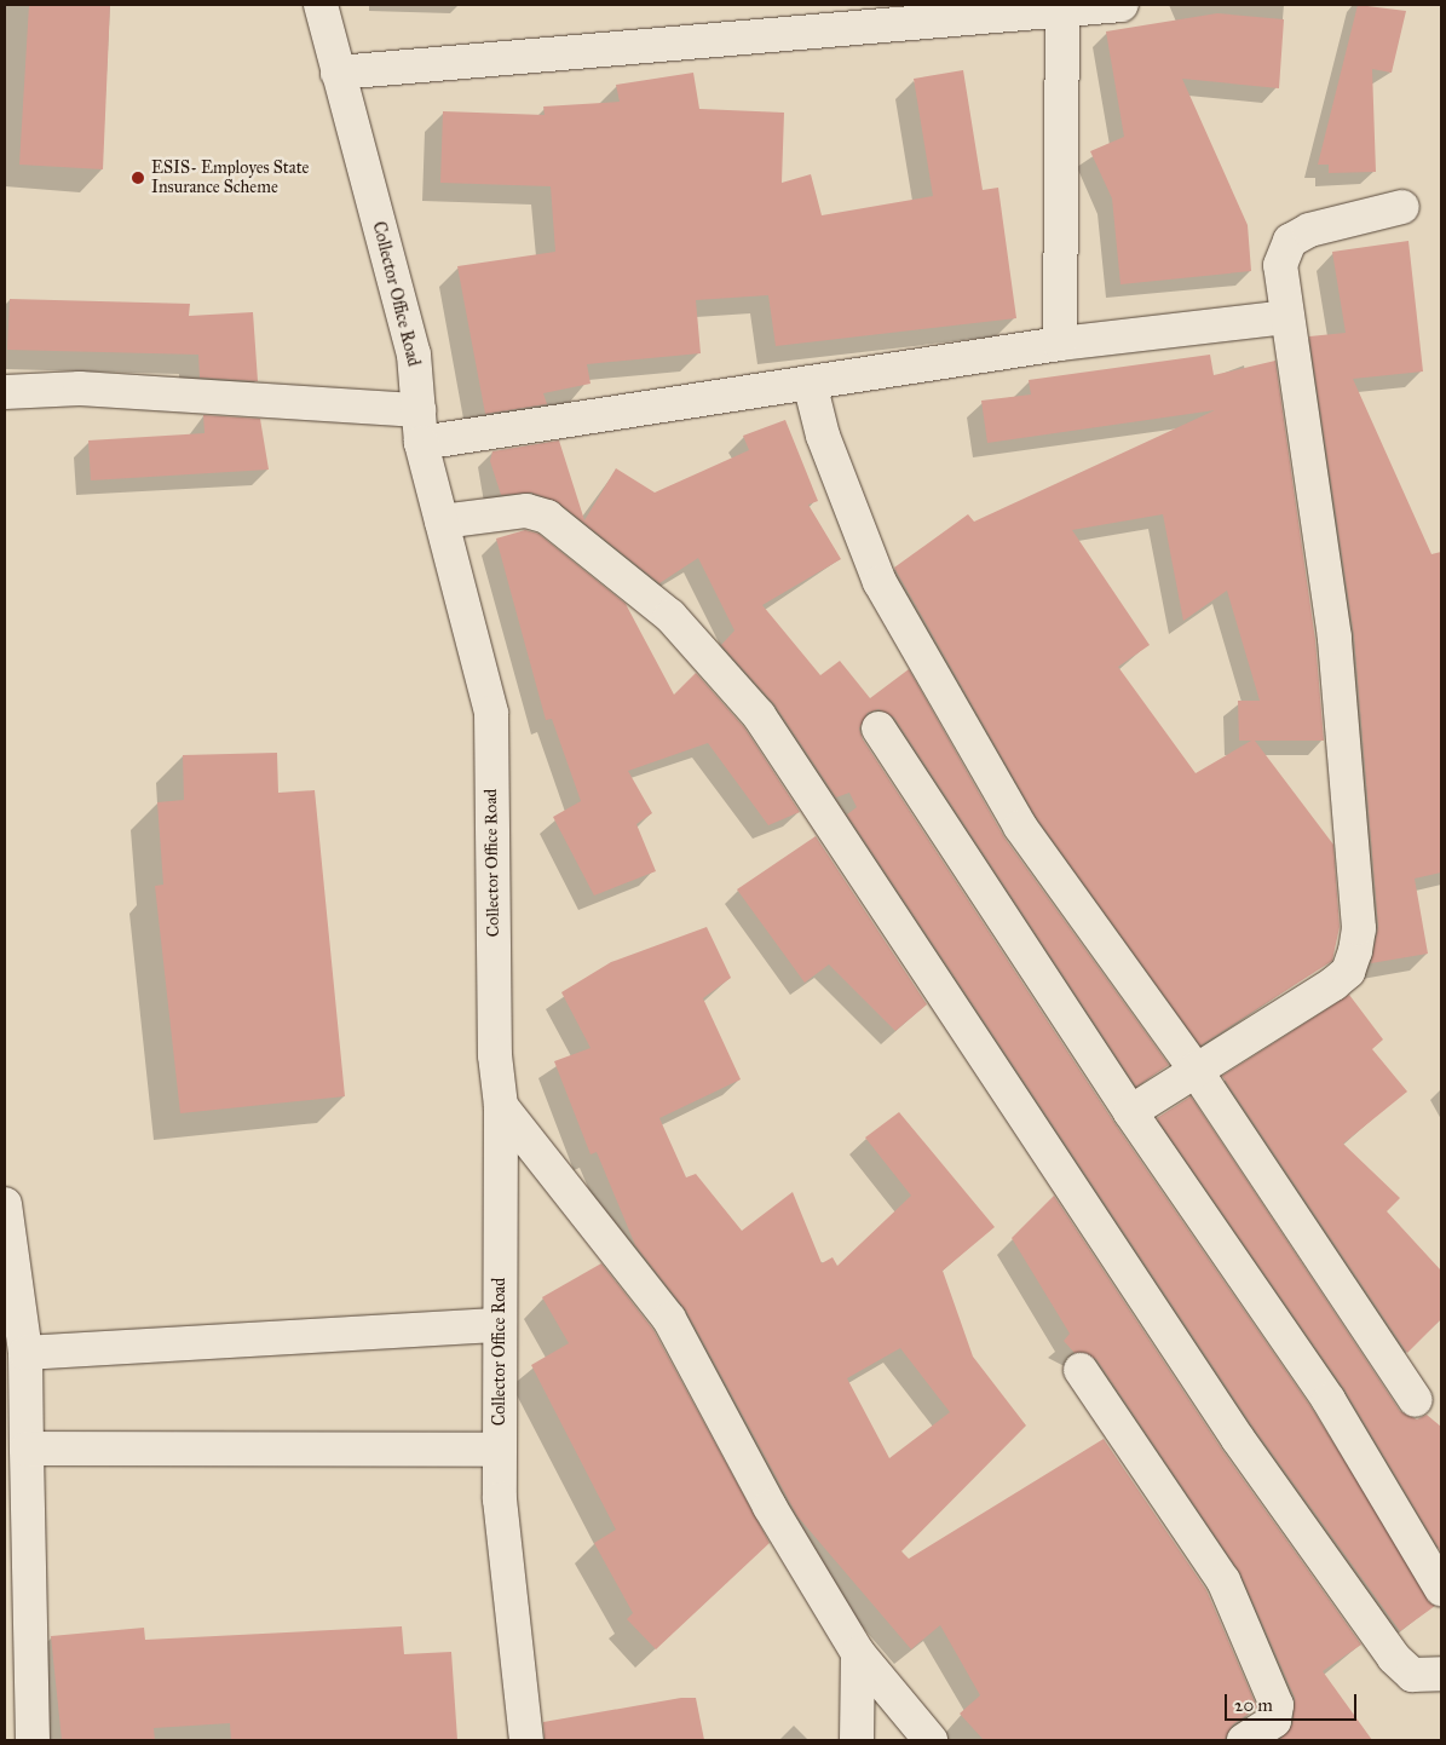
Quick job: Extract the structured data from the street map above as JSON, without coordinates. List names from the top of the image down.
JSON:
{
  "streets": {
    "street": ["Collector Office Road"]
  },
  "places": ["ESIS- Employes State Insurance Scheme"],
  "scale_bar": "20 m"
}
